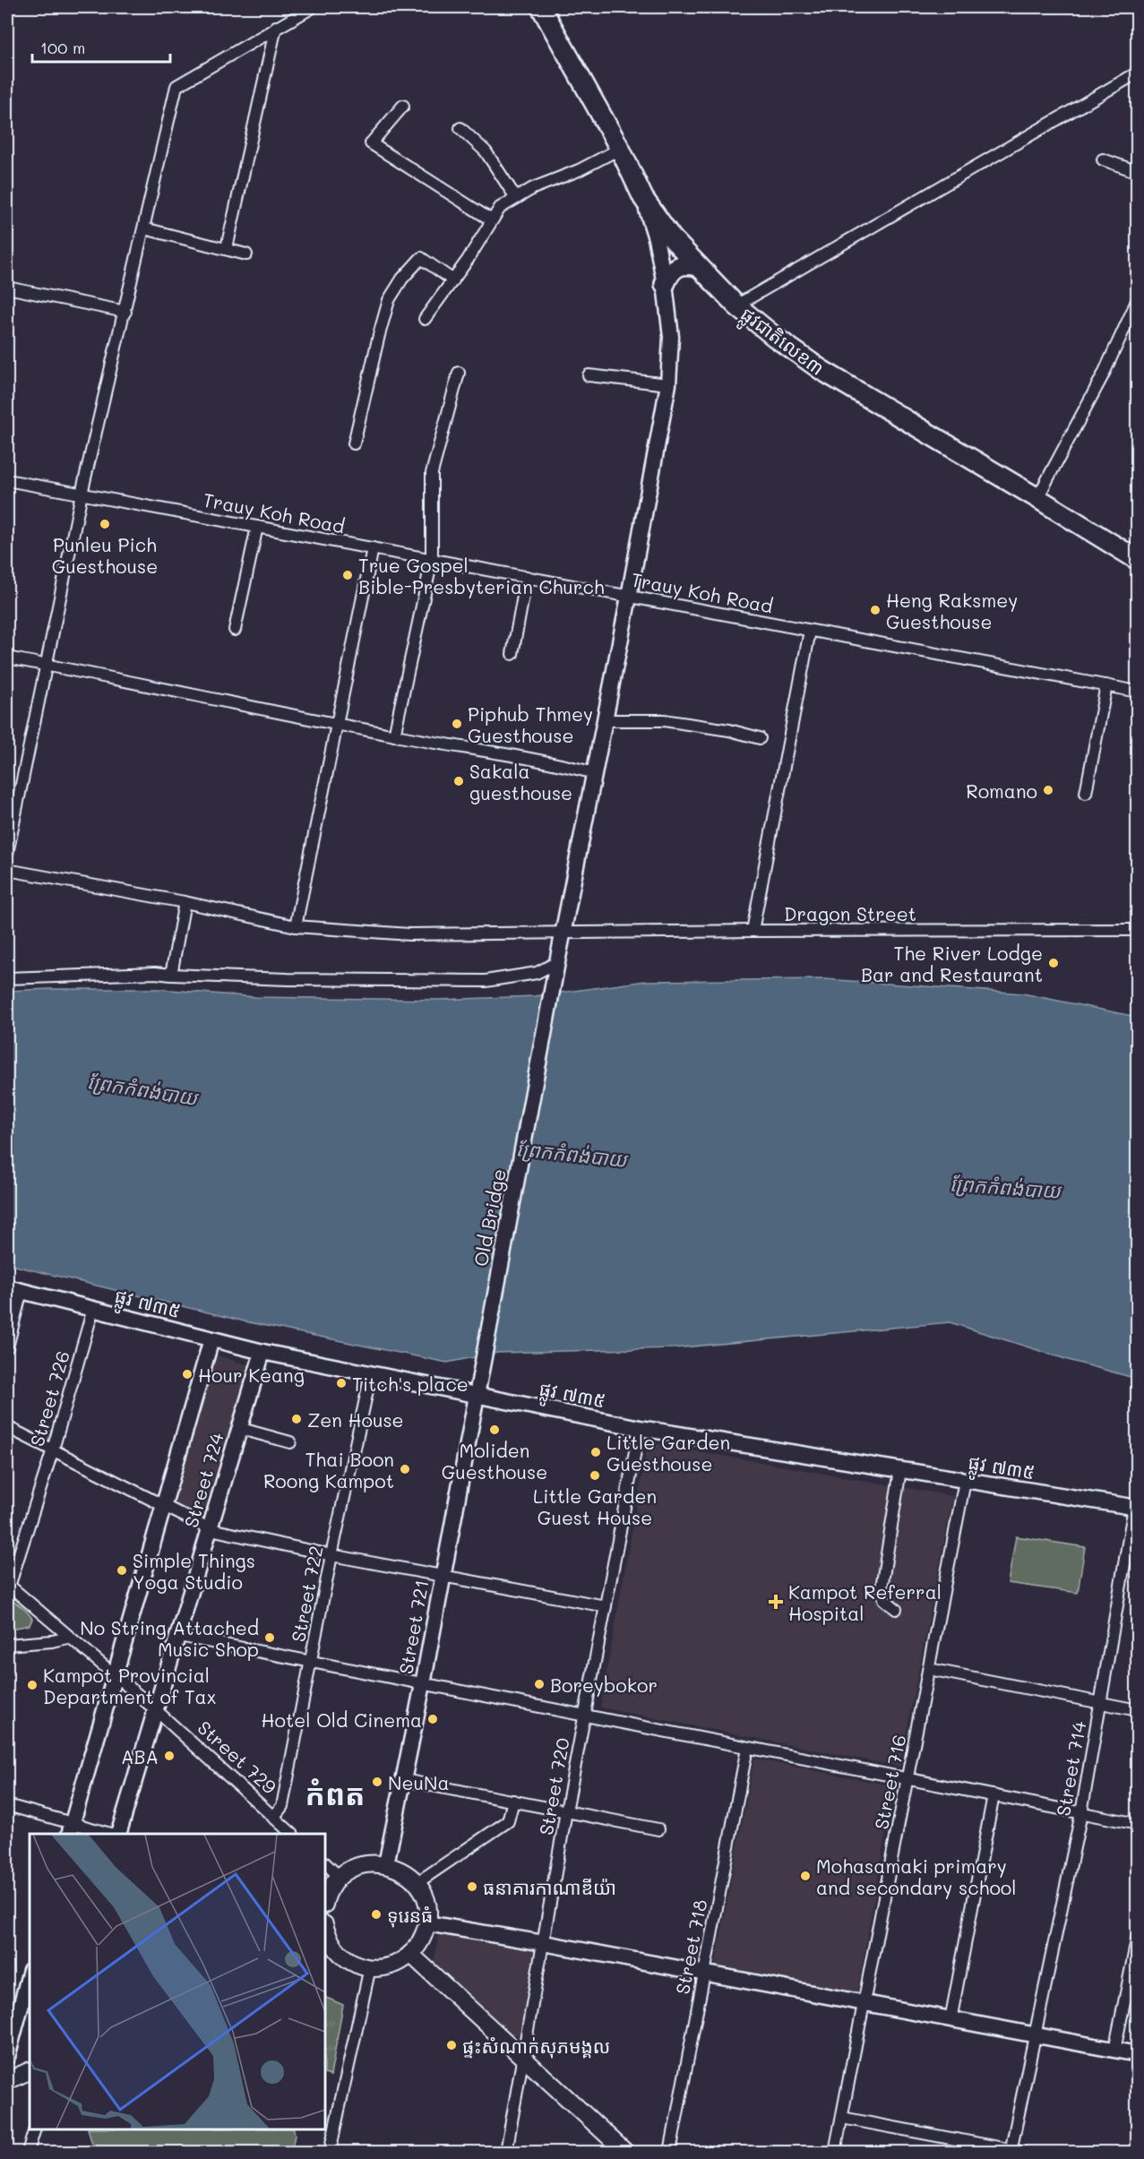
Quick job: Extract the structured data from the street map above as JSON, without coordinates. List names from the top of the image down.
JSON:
{
  "streets": {
    "highway": ["ផ្លូវជាតិលេខ៣"],
    "street": [
      "Trauy Koh Road",
      "Dragon Street",
      "Old Bridge",
      "ផ្លូវ ៧៣៥",
      "Street 726",
      "Street 724",
      "Street 722",
      "Street 721",
      "Street 729",
      "Street 714",
      "Street 716",
      "Street 720",
      "Street 718"
    ]
  },
  "crossings": [
    ["ផ្លូវជាតិលេខ៣", "Old Bridge"],
    ["Trauy Koh Road", "Old Bridge"],
    ["Dragon Street", "Old Bridge"],
    ["Old Bridge", "ផ្លូវ ៧៣៥"],
    ["Old Bridge", "Street 721"],
    ["ផ្លូវ ៧៣៥", "Street 726"],
    ["ផ្លូវ ៧៣៥", "Street 724"],
    ["ផ្លូវ ៧៣៥", "Street 722"],
    ["ផ្លូវ ៧៣៥", "Street 721"],
    ["ផ្លូវ ៧៣៥", "Street 714"],
    ["ផ្លូវ ៧៣៥", "Street 716"],
    ["ផ្លូវ ៧៣៥", "Street 720"],
    ["Street 726", "Street 729"],
    ["Street 724", "Street 729"],
    ["Street 722", "Street 729"]
  ],
  "districts": ["កំពត"],
  "water": ["ព្រែកកំពង់បាយ"],
  "places": {
    "other": [
      "Punleu Pich Guesthouse",
      "True Gospel Bible-Presbyterian Church",
      "Heng Raksmey Guesthouse",
      "Piphub Thmey Guesthouse",
      "Sakala guesthouse",
      "Romano",
      "The River Lodge Bar and Restaurant",
      "Hour Keang",
      "Titch's place",
      "Zen House",
      "Moliden Guesthouse",
      "Little Garden Guesthouse",
      "Thai Boon Roong Kampot",
      "Little Garden Guest House",
      "Simple Things Yoga Studio",
      "No String Attached Music Shop",
      "Boreybokor",
      "Kampot Provincial Department of Tax",
      "Hotel Old Cinema",
      "ABA",
      "NeuNa",
      "Mohasamaki primary and secondary school",
      "ធនាគារកាណាឌីយ៉ា",
      "ទុរេនធំ",
      "ផ្ទះសំណាក់សុភមង្គល"
    ],
    "health": ["Kampot Referral Hospital"]
  },
  "scale_bar": "100 m"
}
